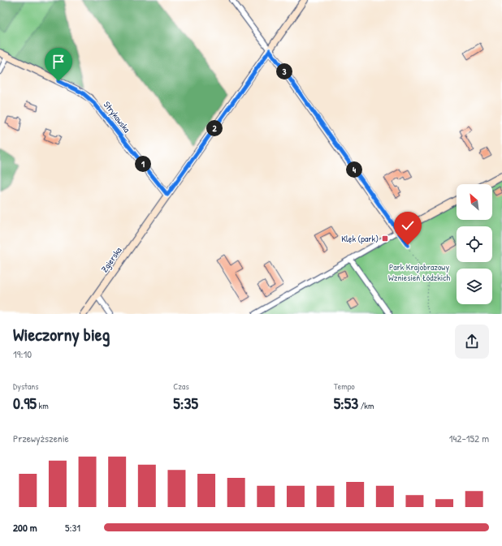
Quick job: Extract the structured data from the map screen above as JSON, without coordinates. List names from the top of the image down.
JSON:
{
  "streets": {
    "street": ["Strykowska", "Zgierska"]
  },
  "crossings": [
    ["Strykowska", "Zgierska"]
  ],
  "parks": ["Park Krajobrazowy Wzniesień Łódzkich"],
  "places": {
    "transit": ["Klęk (park)"]
  },
  "north": "top left",
  "page": {
    "pins": [
      "3",
      "2",
      "1",
      "4"
    ],
    "heading": ["Wieczorny bieg", "19:10"],
    "stats": [
      ["Dystans", "0.95 km"],
      ["Czas", "5:35"],
      ["Tempo", "5:53 /km"]
    ],
    "chart": ["Przewyższenie", "142–152 m"],
    "list": [
      {
        "name": "200 m",
        "note": "5:31"
      }
    ]
  }
}
